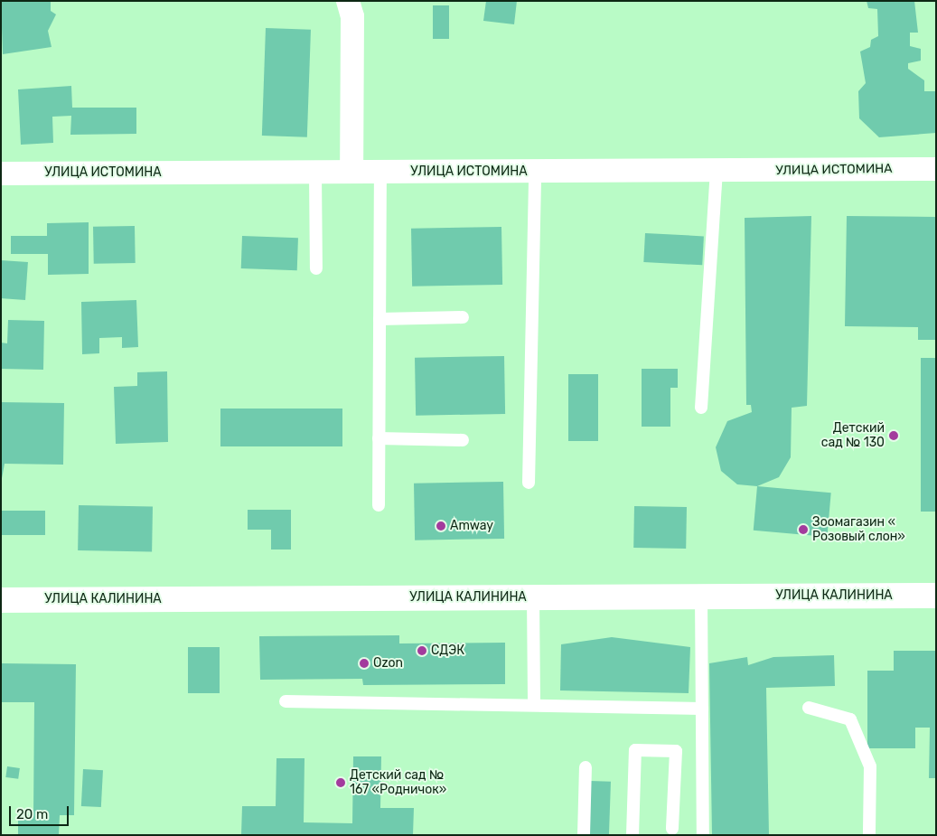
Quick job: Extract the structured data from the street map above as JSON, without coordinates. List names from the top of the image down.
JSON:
{
  "streets": {
    "main road": ["УЛИЦА КАЛИНИНА"],
    "street": ["УЛИЦА ИСТОМИНА"]
  },
  "places": [
    "Детский сад № 130",
    "Amway",
    "Зоомагазин « Розовый слон»",
    "СДЭК",
    "Ozon",
    "Детский сад № 167 «Родничок»"
  ],
  "scale_bar": "20 m"
}
